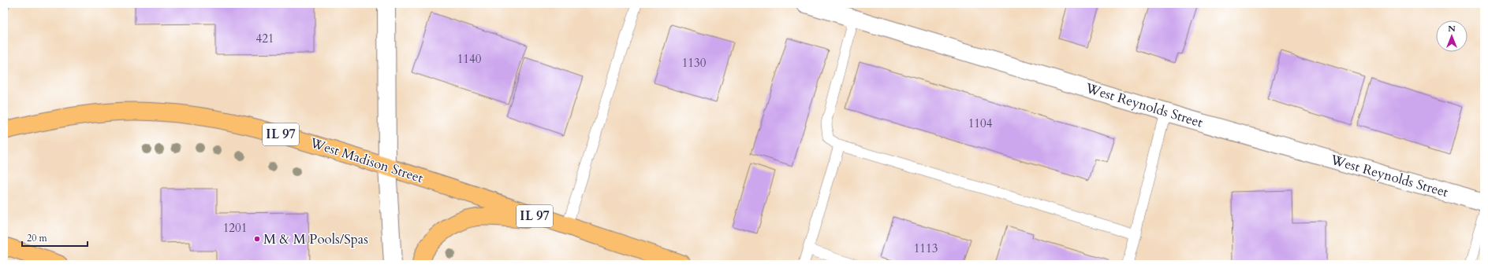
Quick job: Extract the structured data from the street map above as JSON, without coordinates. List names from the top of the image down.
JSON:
{
  "streets": {
    "main road": ["IL 97", "West Madison Street"],
    "street": ["West Reynolds Street"]
  },
  "places": ["M & M Pools/Spas"],
  "house_numbers": [
    "421",
    "1140",
    "1130",
    "1104",
    "1201",
    "1113"
  ],
  "scale_bar": "20 m",
  "north": "top"
}
